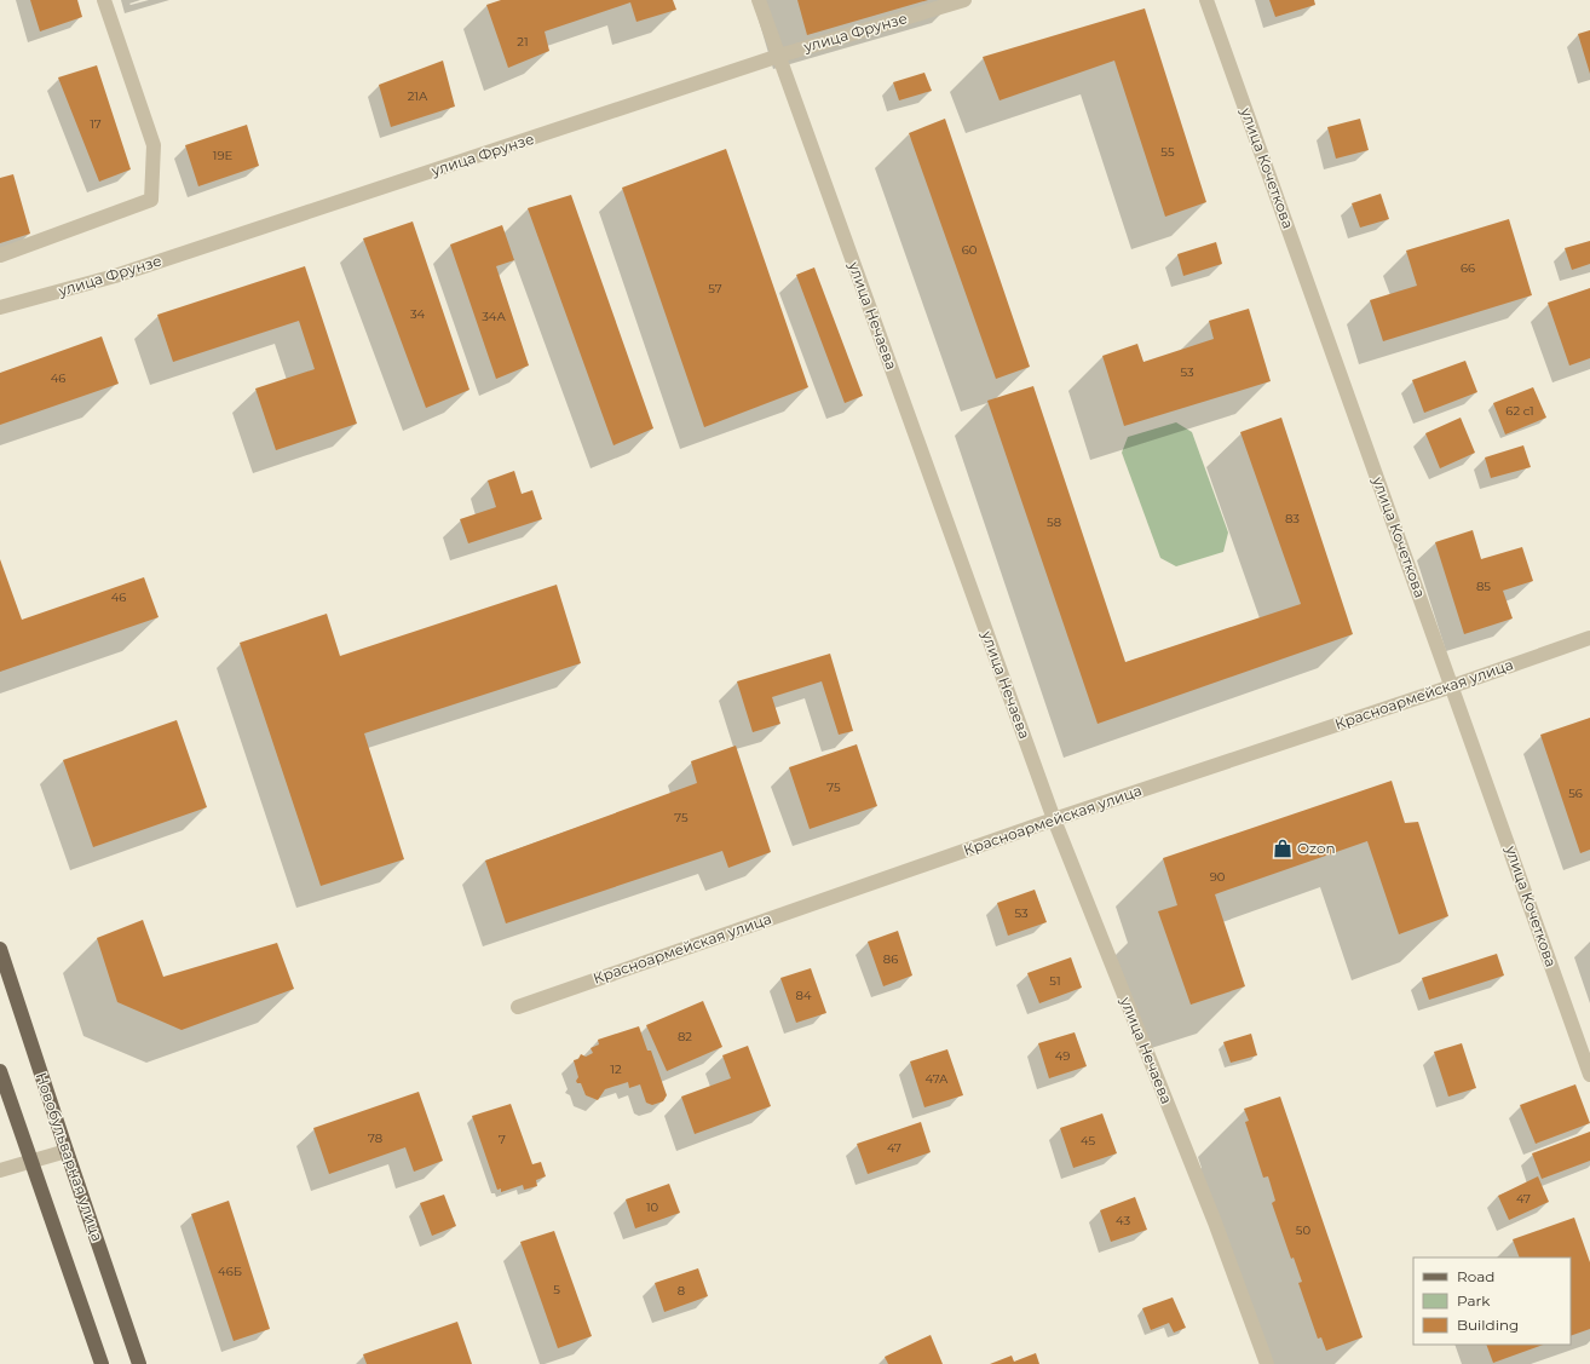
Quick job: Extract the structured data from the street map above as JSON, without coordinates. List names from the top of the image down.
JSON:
{
  "streets": {
    "main road": ["Новобульварная улица"],
    "street": [
      "улица Фрунзе",
      "улица Кочеткова",
      "улица Нечаева",
      "Красноармейская улица"
    ]
  },
  "crossings": [
    ["улица Фрунзе", "улица Нечаева"],
    ["улица Кочеткова", "Красноармейская улица"],
    ["улица Нечаева", "Красноармейская улица"]
  ],
  "places": {
    "shop": ["Ozon"]
  },
  "house_numbers": [
    "21",
    "21А",
    "17",
    "55",
    "19Е",
    "60",
    "66",
    "57",
    "34",
    "34А",
    "53",
    "46",
    "62 с1",
    "83",
    "58",
    "85",
    "46",
    "75",
    "56",
    "75",
    "90",
    "53",
    "86",
    "51",
    "84",
    "82",
    "49",
    "12",
    "47А",
    "78",
    "7",
    "45",
    "47",
    "47",
    "10",
    "43",
    "50",
    "46Б",
    "5",
    "8"
  ],
  "legend": ["Road", "Park", "Building"]
}
